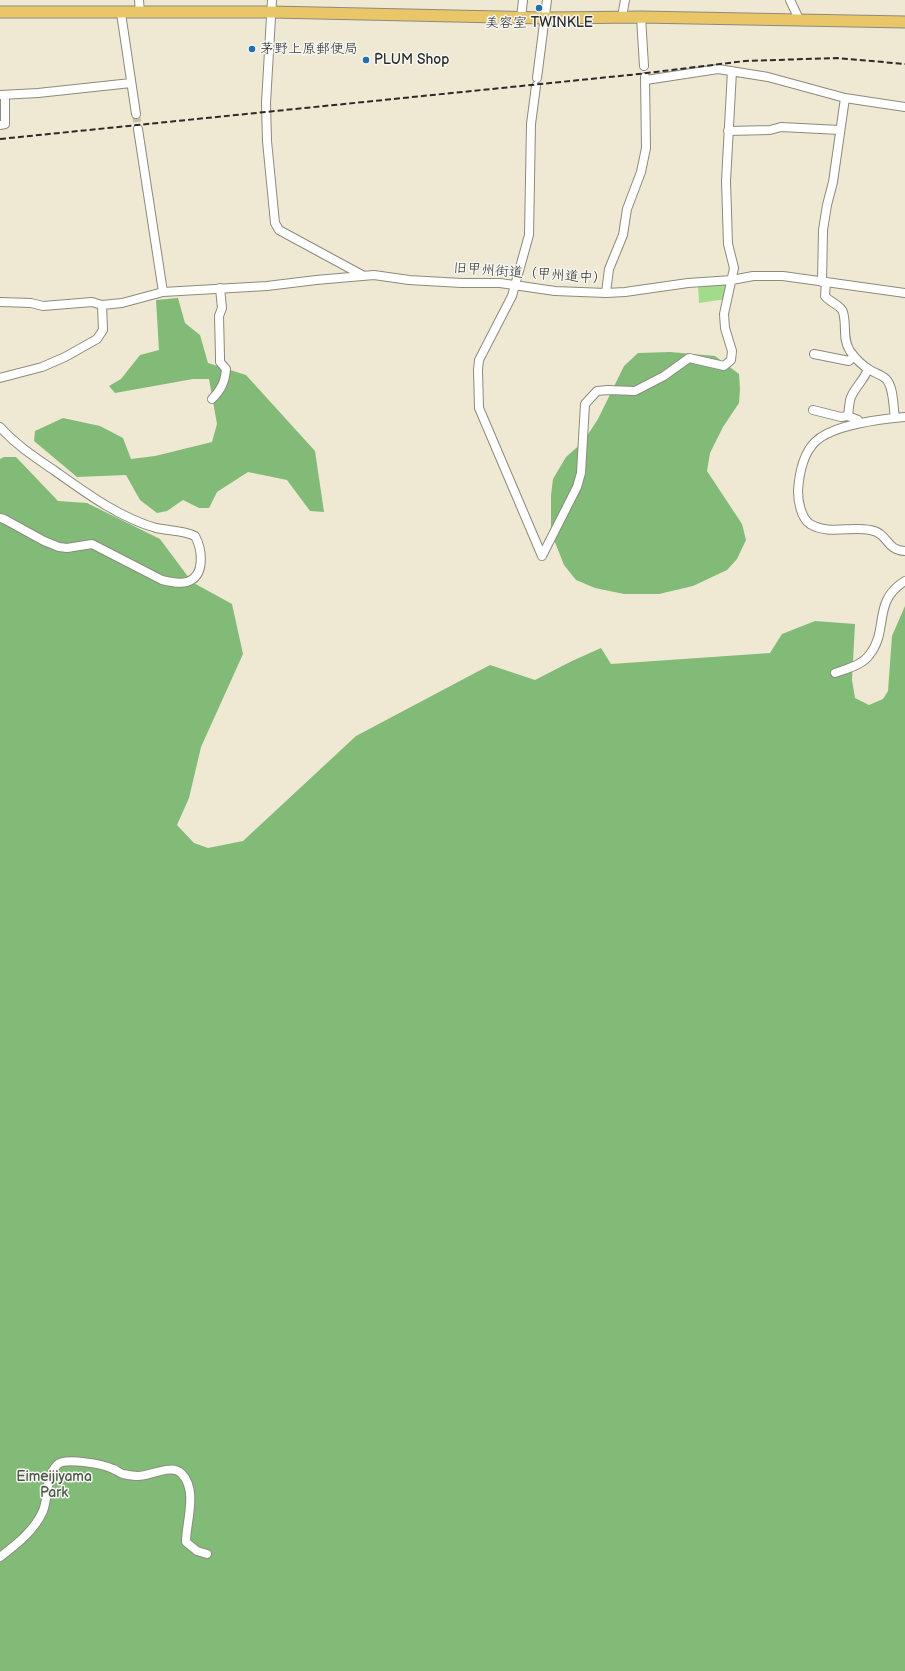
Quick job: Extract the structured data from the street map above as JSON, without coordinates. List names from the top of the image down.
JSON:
{
  "streets": {
    "street": ["旧甲州街道（甲州道中）"]
  },
  "parks": ["Eimeijiyama Park"],
  "places": ["美容室 TWINKLE", "茅野上原郵便局", "PLUM Shop"]
}
